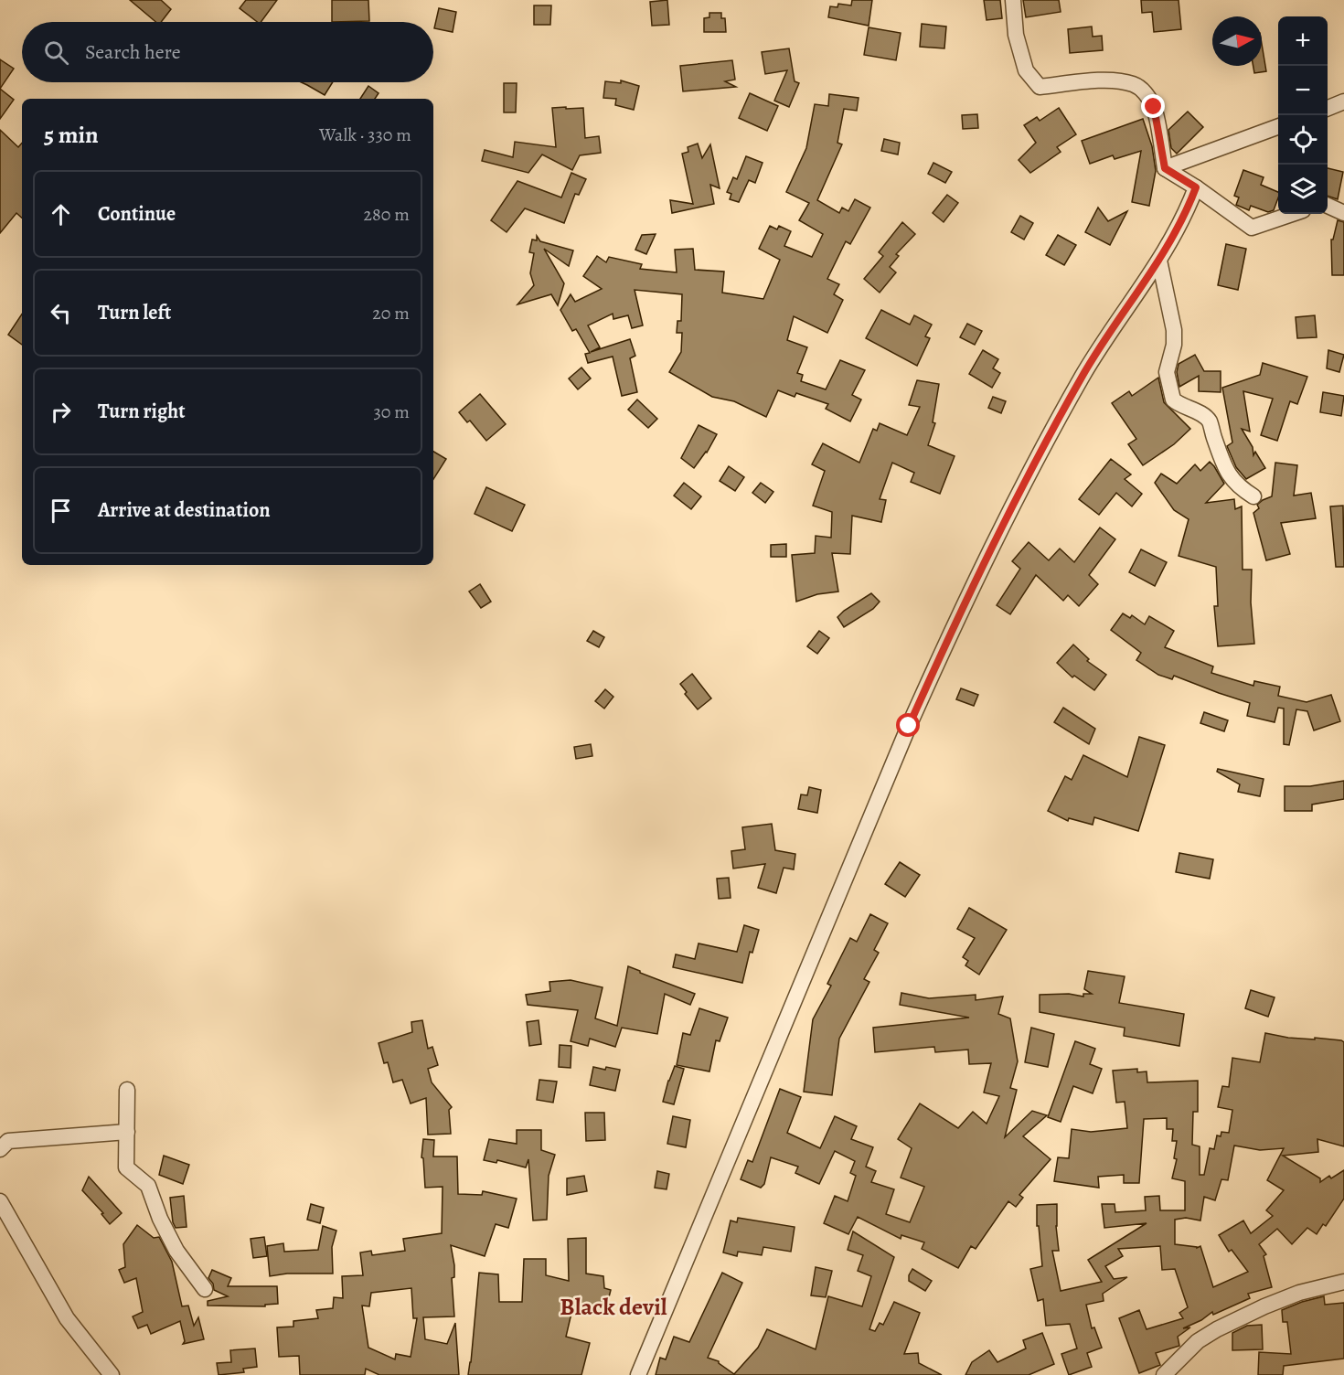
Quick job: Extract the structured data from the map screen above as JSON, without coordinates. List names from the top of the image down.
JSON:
{
  "districts": ["Black devil"],
  "north": "right",
  "page": {
    "map_buttons": ["+", "−"],
    "search": "Search here",
    "heading": ["5 min", "Walk · 330 m"],
    "list": [
      ["Continue", "280 m"],
      ["Turn left", "20 m"],
      ["Turn right", "30 m"],
      "Arrive at destination"
    ]
  }
}
